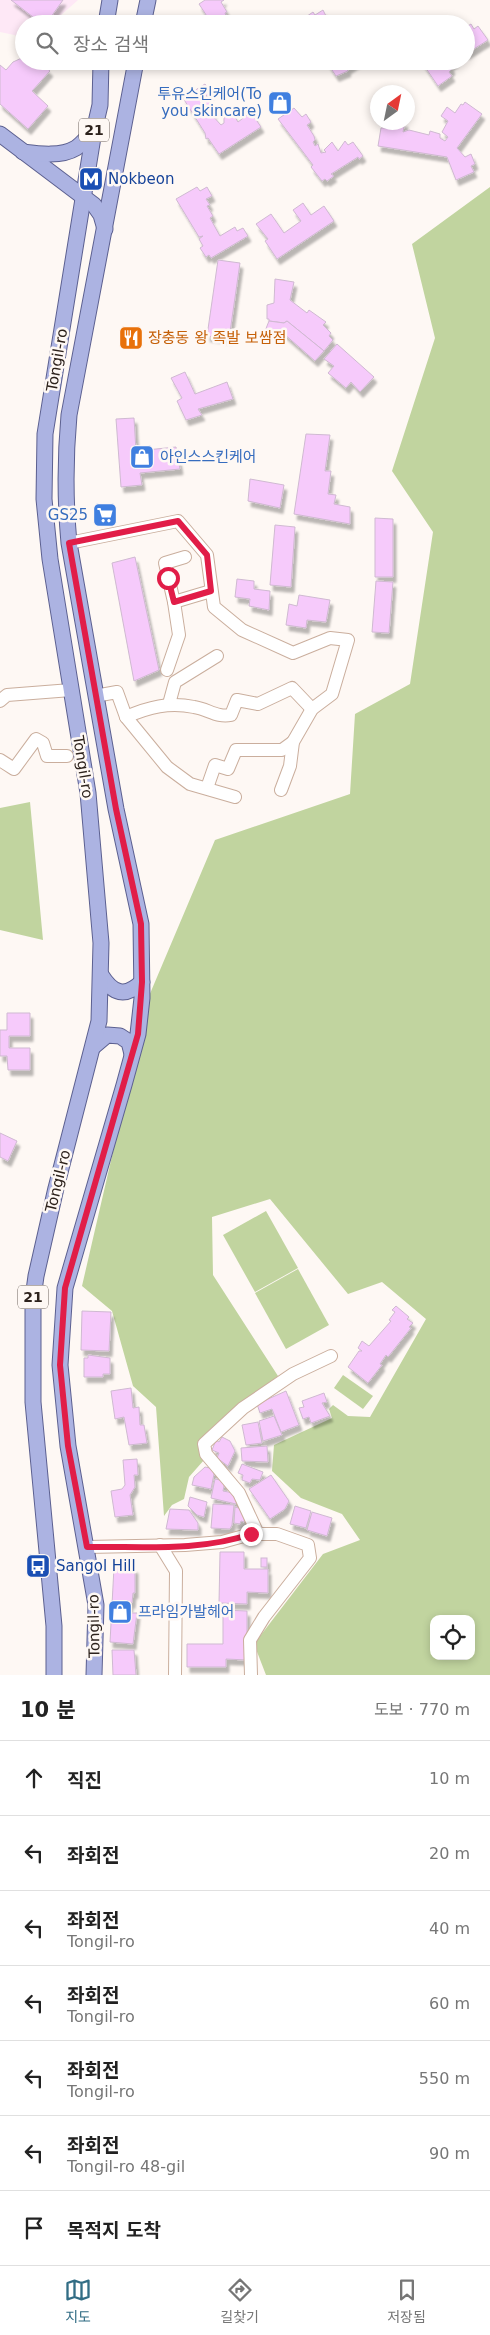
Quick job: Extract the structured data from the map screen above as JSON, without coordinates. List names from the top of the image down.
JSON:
{
  "streets": {
    "main road": ["21", "Tongil-ro"]
  },
  "places": {
    "shop": ["투유스킨케어(To you skincare)", "아인스스킨케어", "프라임가발헤어"],
    "metro station": ["Nokbeon"],
    "restaurant": ["장충동 왕 족발 보쌈점"],
    "supermarket": ["GS25"],
    "bus stop": ["Sangol Hill"]
  },
  "north": "top right",
  "page": {
    "search": "장소 검색",
    "heading": ["10 분", "도보 · 770 m"],
    "list": [
      ["직진", "10 m"],
      ["좌회전", "20 m"],
      ["좌회전", "Tongil-ro", "40 m"],
      ["좌회전", "Tongil-ro", "60 m"],
      ["좌회전", "Tongil-ro", "550 m"],
      ["좌회전", "Tongil-ro 48-gil", "90 m"],
      "목적지 도착"
    ],
    "nav": ["지도", "길찾기", "저장됨"]
  }
}
